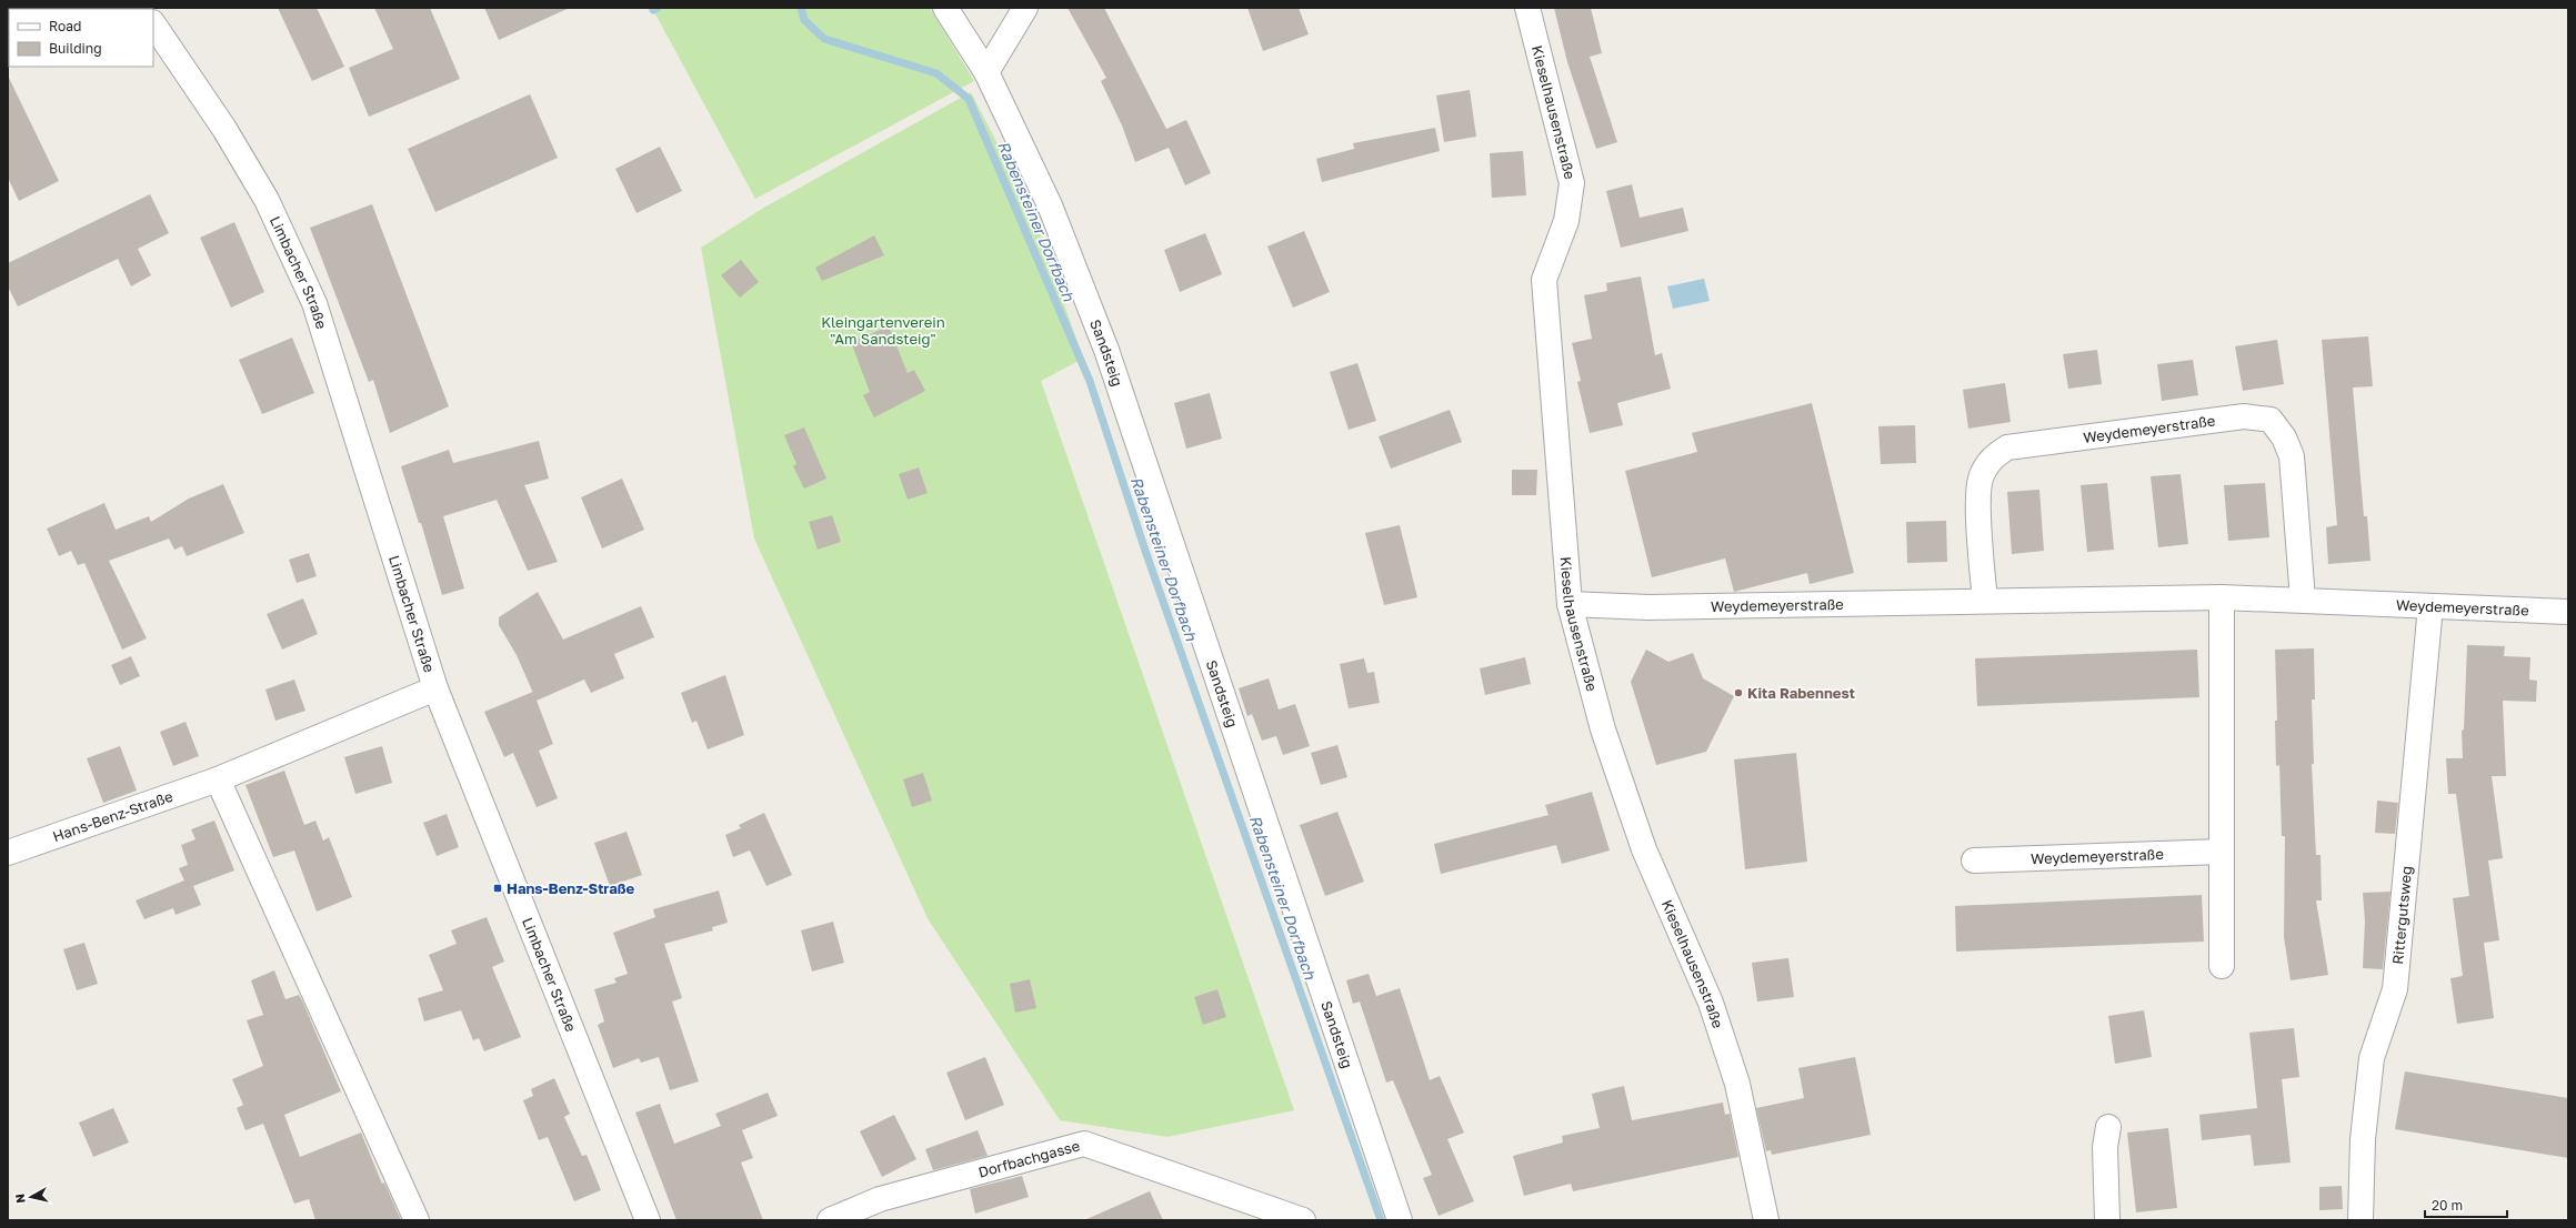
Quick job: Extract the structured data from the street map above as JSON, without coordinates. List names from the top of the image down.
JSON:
{
  "streets": {
    "street": [
      "Kieselhausenstraße",
      "Limbacher Straße",
      "Sandsteig",
      "Weydemeyerstraße",
      "Hans-Benz-Straße",
      "Rittergutsweg",
      "Dorfbachgasse"
    ]
  },
  "crossings": [
    ["Kieselhausenstraße", "Weydemeyerstraße"],
    ["Limbacher Straße", "Hans-Benz-Straße"],
    ["Weydemeyerstraße", "Rittergutsweg"]
  ],
  "water": ["Rabensteiner Dorfbach"],
  "parks": ["Kleingartenverein \"Am Sandsteig\""],
  "places": {
    "other": ["Kita Rabennest"],
    "transit": ["Hans-Benz-Straße"]
  },
  "legend": ["Road", "Building"],
  "scale_bar": "20 m",
  "north": "left"
}
